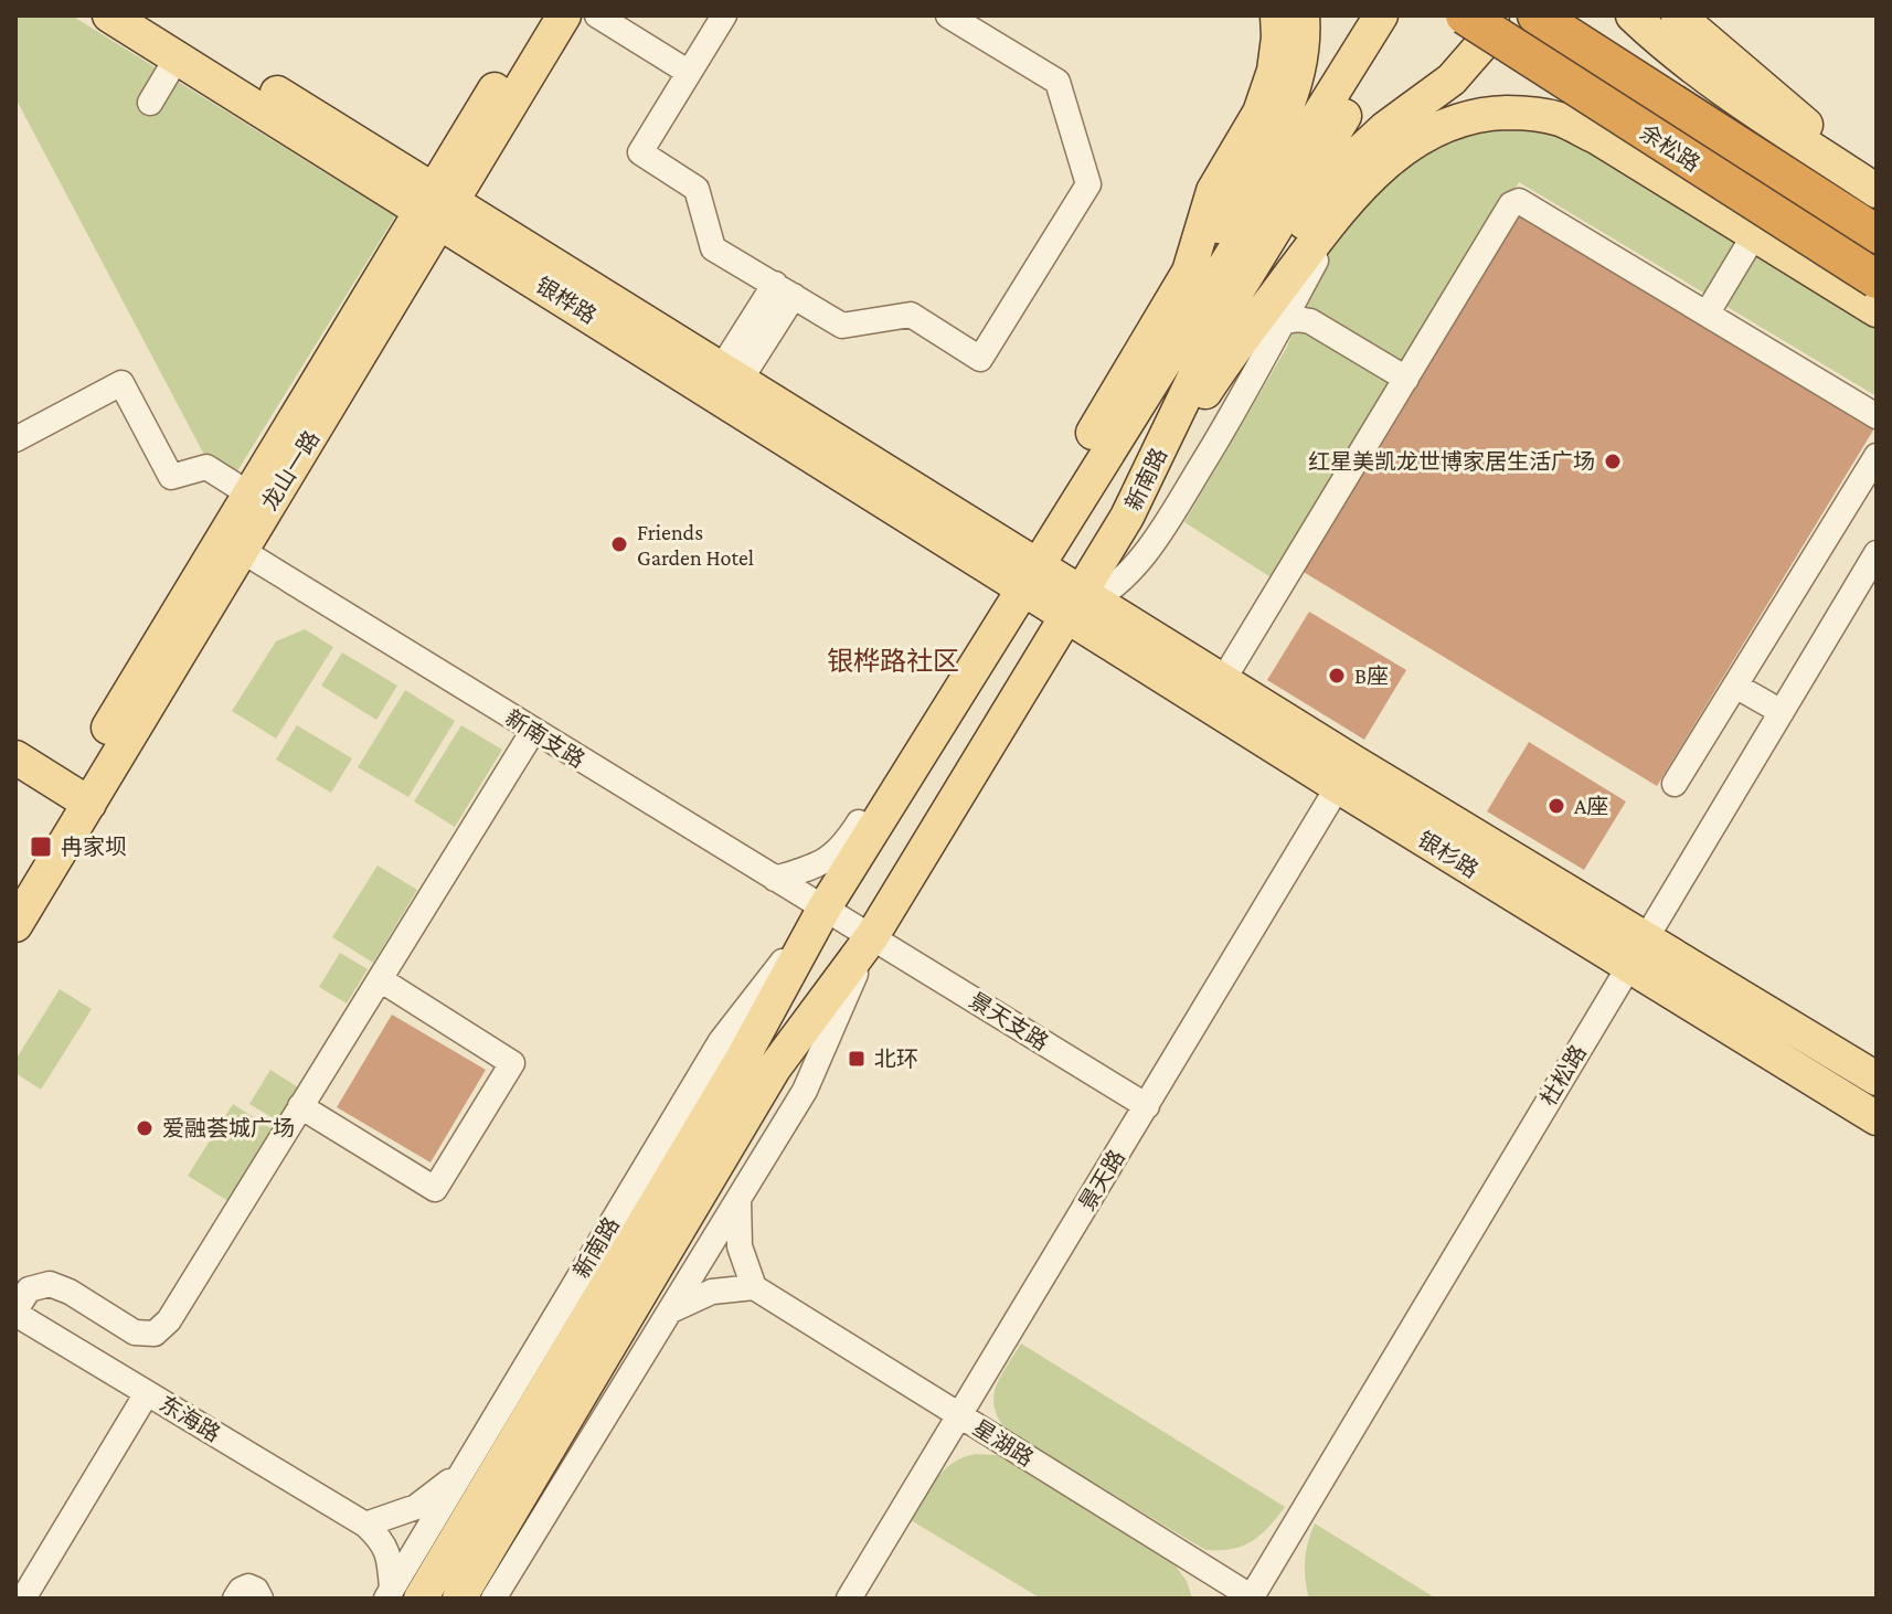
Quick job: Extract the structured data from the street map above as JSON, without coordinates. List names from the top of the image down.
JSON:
{
  "streets": {
    "highway": ["余松路"],
    "main road": [
      "银桦路",
      "龙山一路",
      "新南路",
      "银杉路"
    ],
    "street": [
      "新南支路",
      "景天支路",
      "杜松路",
      "景天路",
      "东海路",
      "星湖路"
    ]
  },
  "crossings": [
    ["银桦路", "龙山一路"],
    ["银桦路", "新南路"],
    ["银桦路", "银杉路"],
    ["龙山一路", "新南支路"],
    ["新南路", "新南支路"],
    ["新南路", "银杉路"],
    ["新南路", "景天支路"],
    ["新南支路", "景天支路"],
    ["银杉路", "杜松路"],
    ["银杉路", "景天路"],
    ["景天支路", "景天路"],
    ["杜松路", "星湖路"],
    ["景天路", "星湖路"]
  ],
  "districts": ["银桦路社区"],
  "places": {
    "other": [
      "红星美凯龙世博家居生活广场",
      "Friends Garden Hotel",
      "B座",
      "A座",
      "爱融荟城广场"
    ],
    "transit": ["冉家坝", "北环"]
  }
}
